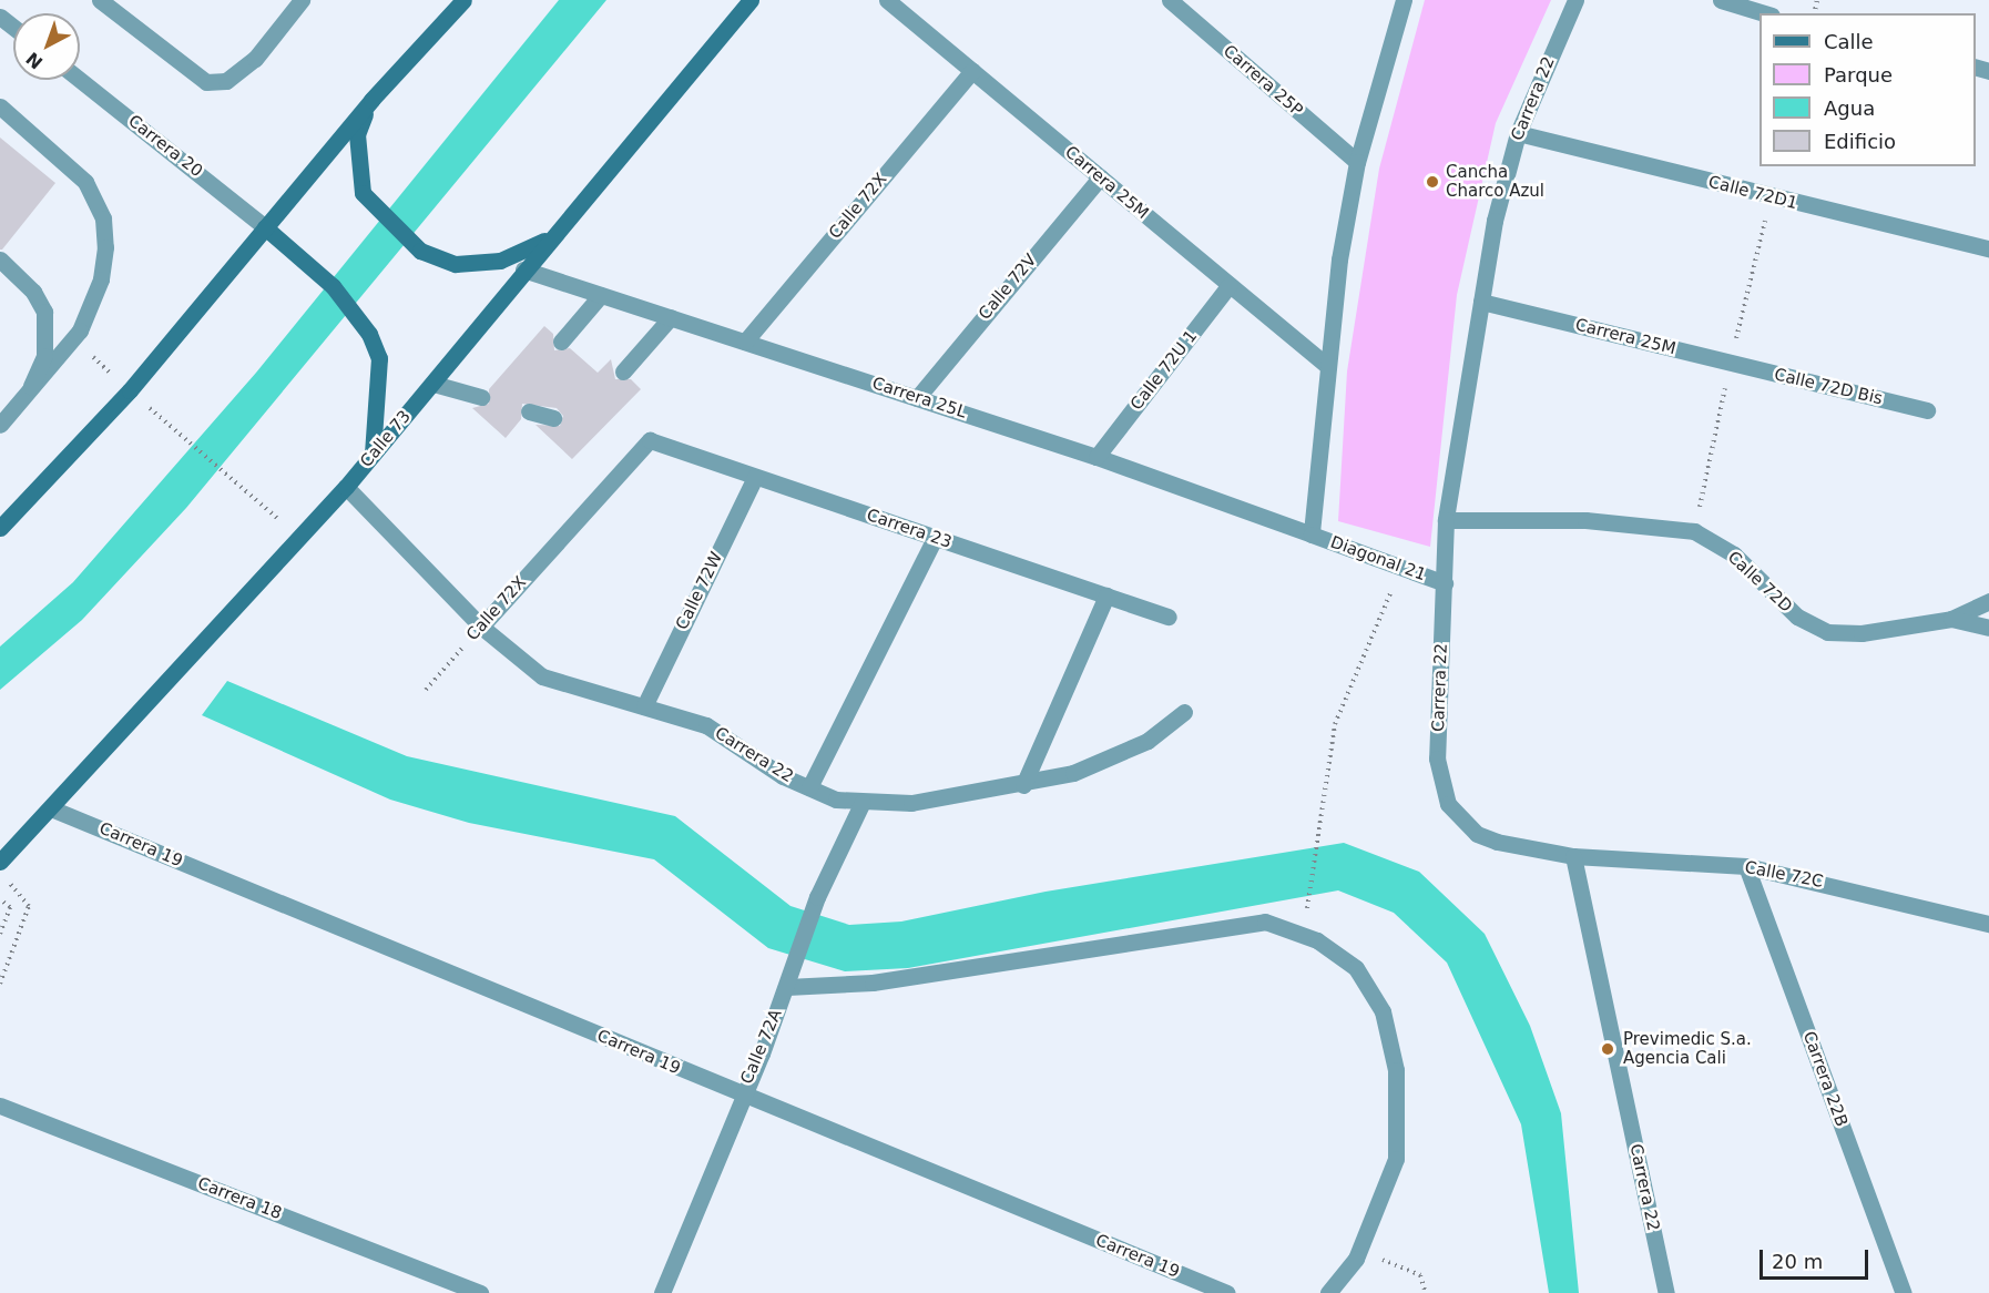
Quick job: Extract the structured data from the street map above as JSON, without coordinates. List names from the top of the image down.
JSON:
{
  "streets": {
    "main road": ["Calle 73"],
    "street": [
      "Carrera 25P",
      "Carrera 22",
      "Carrera 20",
      "Carrera 25M",
      "Calle 72D1",
      "Calle 72X",
      "Calle 72V",
      "Calle 72U 1",
      "Calle 72D Bis",
      "Carrera 25L",
      "Carrera 23",
      "Diagonal 21",
      "Calle 72D",
      "Calle 72W",
      "Carrera 19",
      "Calle 72C",
      "Calle 72A",
      "Carrera 22B",
      "Carrera 18"
    ]
  },
  "crossings": [
    ["Carrera 22", "Carrera 25M"],
    ["Carrera 22", "Calle 72D1"],
    ["Carrera 22", "Calle 72X"],
    ["Carrera 22", "Calle 73"],
    ["Carrera 22", "Diagonal 21"],
    ["Carrera 22", "Calle 72D"],
    ["Carrera 22", "Calle 72W"],
    ["Carrera 22", "Calle 72C"],
    ["Carrera 22", "Calle 72A"],
    ["Carrera 25M", "Calle 72X"],
    ["Carrera 25M", "Calle 72V"],
    ["Carrera 25M", "Calle 72U 1"],
    ["Carrera 25M", "Calle 72D Bis"],
    ["Calle 72X", "Carrera 25L"],
    ["Calle 72X", "Carrera 23"],
    ["Calle 72V", "Carrera 25L"],
    ["Calle 72U 1", "Carrera 25L"],
    ["Carrera 25L", "Calle 73"],
    ["Carrera 25L", "Diagonal 21"],
    ["Calle 73", "Carrera 19"],
    ["Carrera 23", "Calle 72W"],
    ["Carrera 19", "Calle 72A"],
    ["Calle 72C", "Carrera 22B"]
  ],
  "places": ["Cancha Charco Azul", "Previmedic S.a. Agencia Cali"],
  "legend": [
    "Calle",
    "Parque",
    "Agua",
    "Edificio"
  ],
  "scale_bar": "20 m",
  "north": "bottom left"
}
